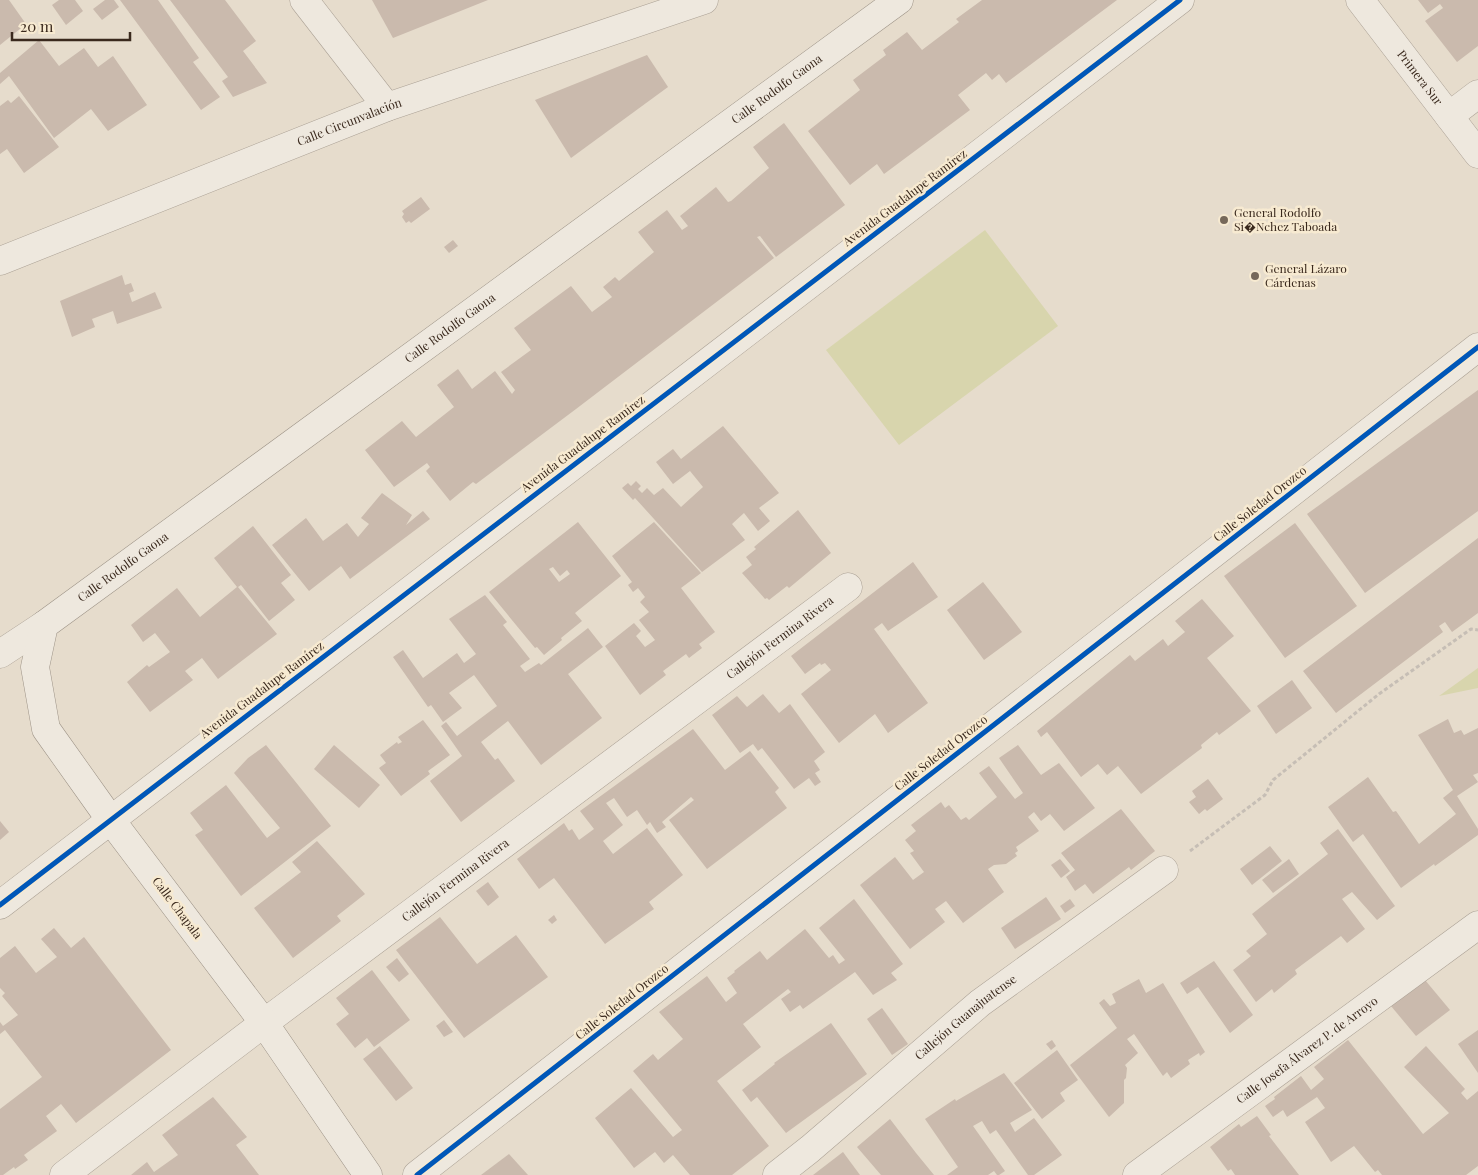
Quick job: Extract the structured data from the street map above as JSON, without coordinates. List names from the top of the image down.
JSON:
{
  "streets": {
    "street": [
      "Primera Sur",
      "Calle Rodolfo Gaona",
      "Calle Circunvalación",
      "Avenida Guadalupe Ramírez",
      "Calle Soledad Orozco",
      "Callejón Fermina Rivera",
      "Calle Chapala",
      "Callejón Guanajuatense",
      "Calle Josefa Álvarez P. de Arroyo"
    ]
  },
  "crossings": [
    ["Calle Rodolfo Gaona", "Calle Chapala"],
    ["Avenida Guadalupe Ramírez", "Calle Chapala"],
    ["Callejón Fermina Rivera", "Calle Chapala"]
  ],
  "places": ["General Rodolfo Si�Nchez Taboada", "General Lázaro Cárdenas"],
  "scale_bar": "20 m"
}
